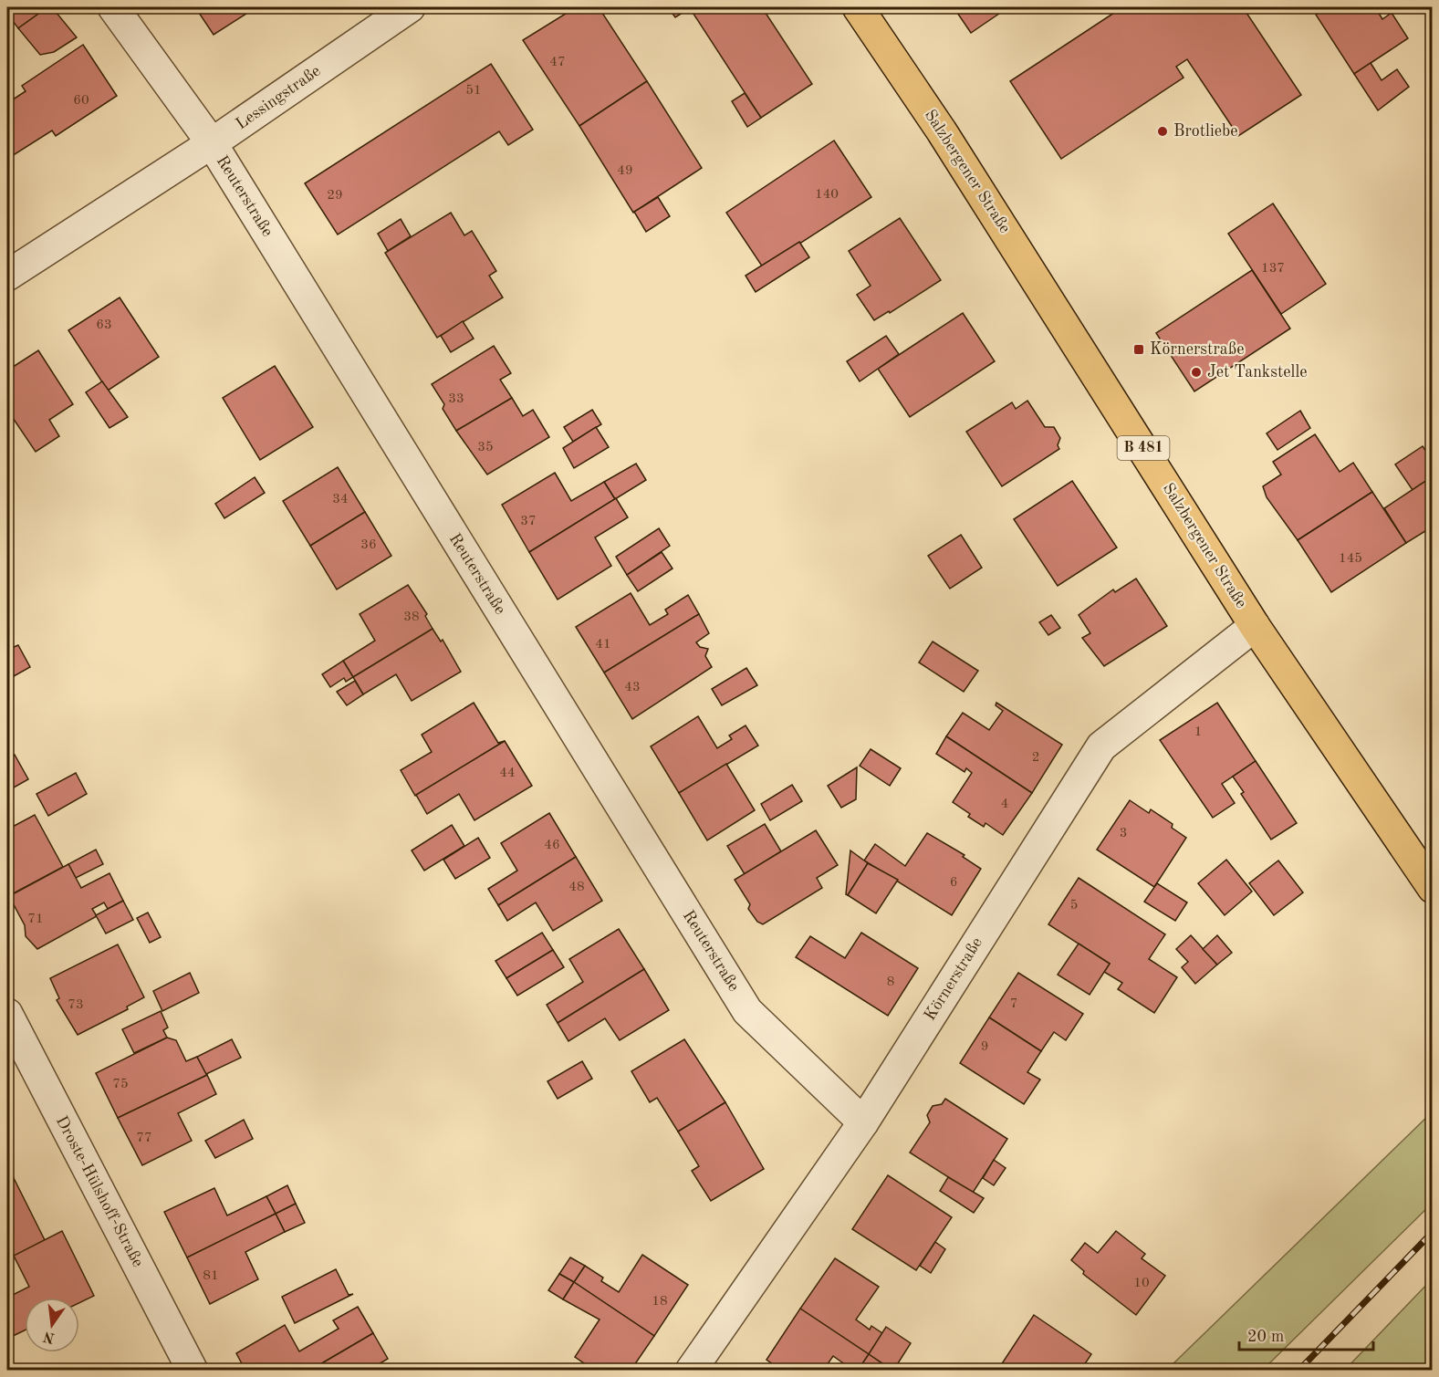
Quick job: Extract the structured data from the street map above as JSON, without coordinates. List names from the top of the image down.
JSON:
{
  "streets": {
    "main road": ["Salzbergener Straße", "B 481"],
    "street": [
      "Lessingstraße",
      "Reuterstraße",
      "Körnerstraße",
      "Droste-Hülshoff-Straße"
    ]
  },
  "crossings": [
    ["Lessingstraße", "Reuterstraße"],
    ["Salzbergener Straße", "Körnerstraße"],
    ["Reuterstraße", "Körnerstraße"]
  ],
  "places": {
    "other": ["Brotliebe", "Jet Tankstelle"],
    "transit": ["Körnerstraße"]
  },
  "house_numbers": [
    "47",
    "51",
    "60",
    "49",
    "140",
    "29",
    "137",
    "63",
    "33",
    "35",
    "34",
    "37",
    "36",
    "145",
    "38",
    "41",
    "43",
    "1",
    "2",
    "44",
    "4",
    "3",
    "46",
    "6",
    "48",
    "5",
    "71",
    "8",
    "7",
    "73",
    "9",
    "75",
    "77",
    "81",
    "10",
    "18"
  ],
  "scale_bar": "20 m",
  "north": "bottom"
}
